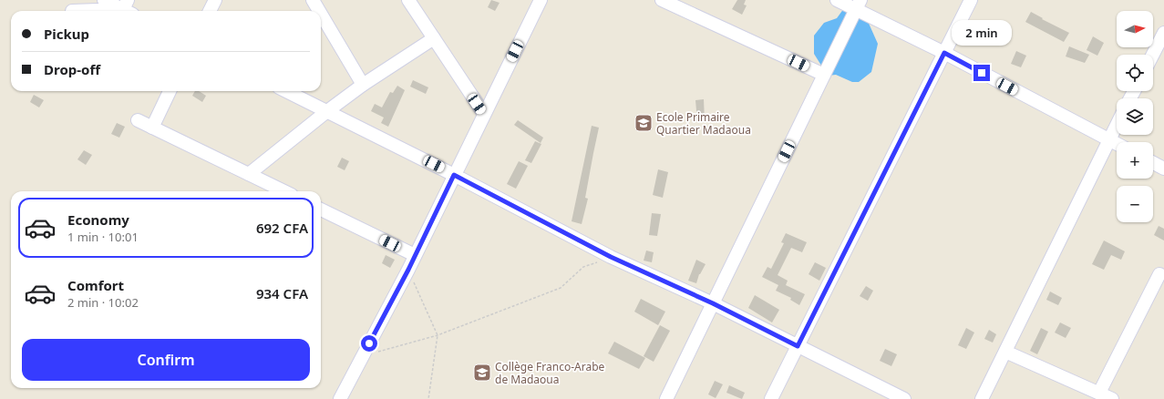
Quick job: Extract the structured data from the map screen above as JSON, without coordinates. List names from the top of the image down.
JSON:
{
  "places": {
    "school or university": ["Ecole Primaire Quartier Madaoua", "Collège Franco-Arabe de Madaoua"]
  },
  "north": "right",
  "page": {
    "map_buttons": ["+", "−"],
    "banner": ["Pickup", "Drop-off"],
    "bubble": "2 min",
    "list": [
      {
        "name": "Economy",
        "note": "1 min · 10:01",
        "value": "692 CFA"
      },
      {
        "name": "Comfort",
        "note": "2 min · 10:02",
        "value": "934 CFA"
      }
    ],
    "buttons": "Confirm"
  }
}
